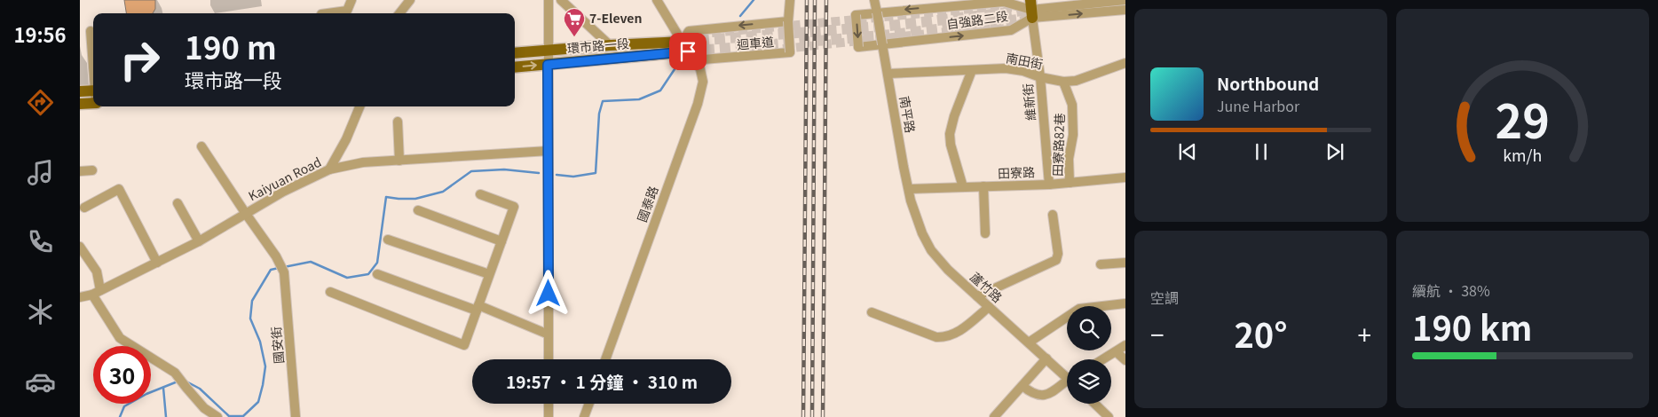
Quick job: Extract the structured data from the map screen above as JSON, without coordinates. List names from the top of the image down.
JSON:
{
  "streets": {
    "main road": ["環市路一段"],
    "street": [
      "自強路二段",
      "迴車道",
      "南田街",
      "維新街",
      "南平路",
      "田寮路82巷",
      "田寮路",
      "Kaiyuan Road",
      "國泰路",
      "蘆竹路",
      "國安街"
    ]
  },
  "crossings": [
    ["自強路二段", "維新街"],
    ["自強路二段", "南平路"],
    ["迴車道", "環市路一段"],
    ["迴車道", "國泰路"],
    ["環市路一段", "國泰路"],
    ["南田街", "維新街"],
    ["南田街", "南平路"],
    ["南田街", "田寮路82巷"],
    ["維新街", "田寮路"],
    ["南平路", "田寮路"],
    ["南平路", "蘆竹路"],
    ["田寮路82巷", "田寮路"],
    ["田寮路", "蘆竹路"],
    ["Kaiyuan Road", "國安街"]
  ],
  "one_way": ["迴車道"],
  "places": {
    "supermarket": ["7-Eleven"]
  },
  "page": {
    "tabs": "19:56",
    "turn": ["190 m", "環市路一段"],
    "song": ["Northbound", "June Harbor"],
    "tile": [
      "空調",
      ["續航 · 38%", "190 km"]
    ],
    "heat": ["−", "20°", "+"],
    "limit": "30",
    "trip": "19:57 · 1 分鐘 · 310 m",
    "gauge": ["29", "km/h"]
  }
}
